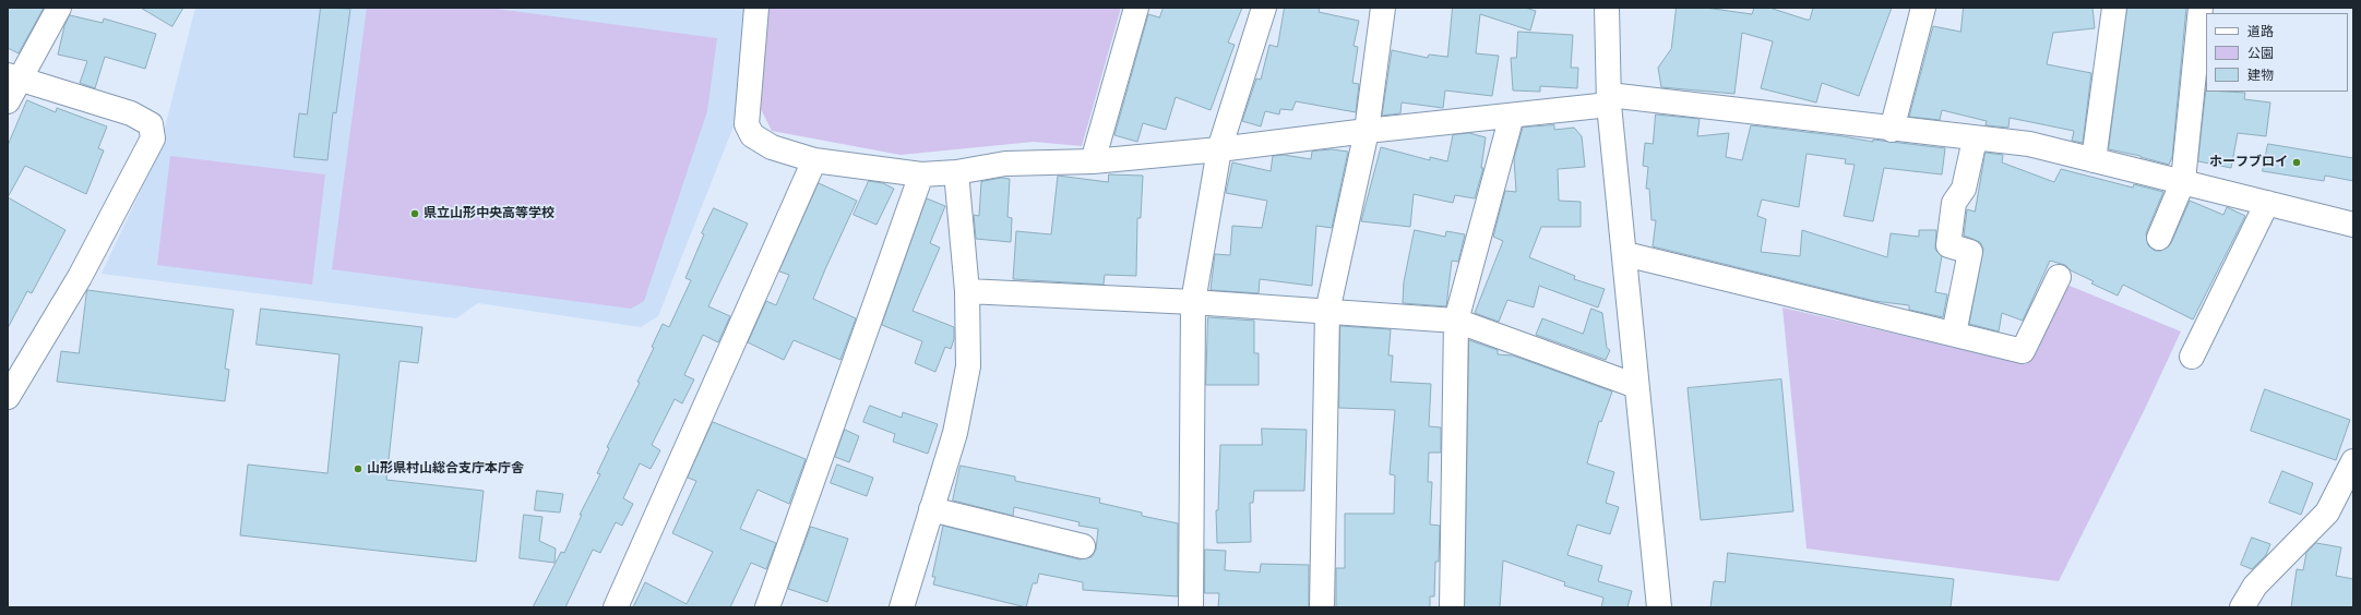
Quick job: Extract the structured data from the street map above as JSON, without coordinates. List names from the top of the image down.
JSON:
{
  "places": ["ホーフブロイ", "県立山形中央高等学校", "山形県村山総合支庁本庁舎"],
  "legend": ["道路", "公園", "建物"]
}
